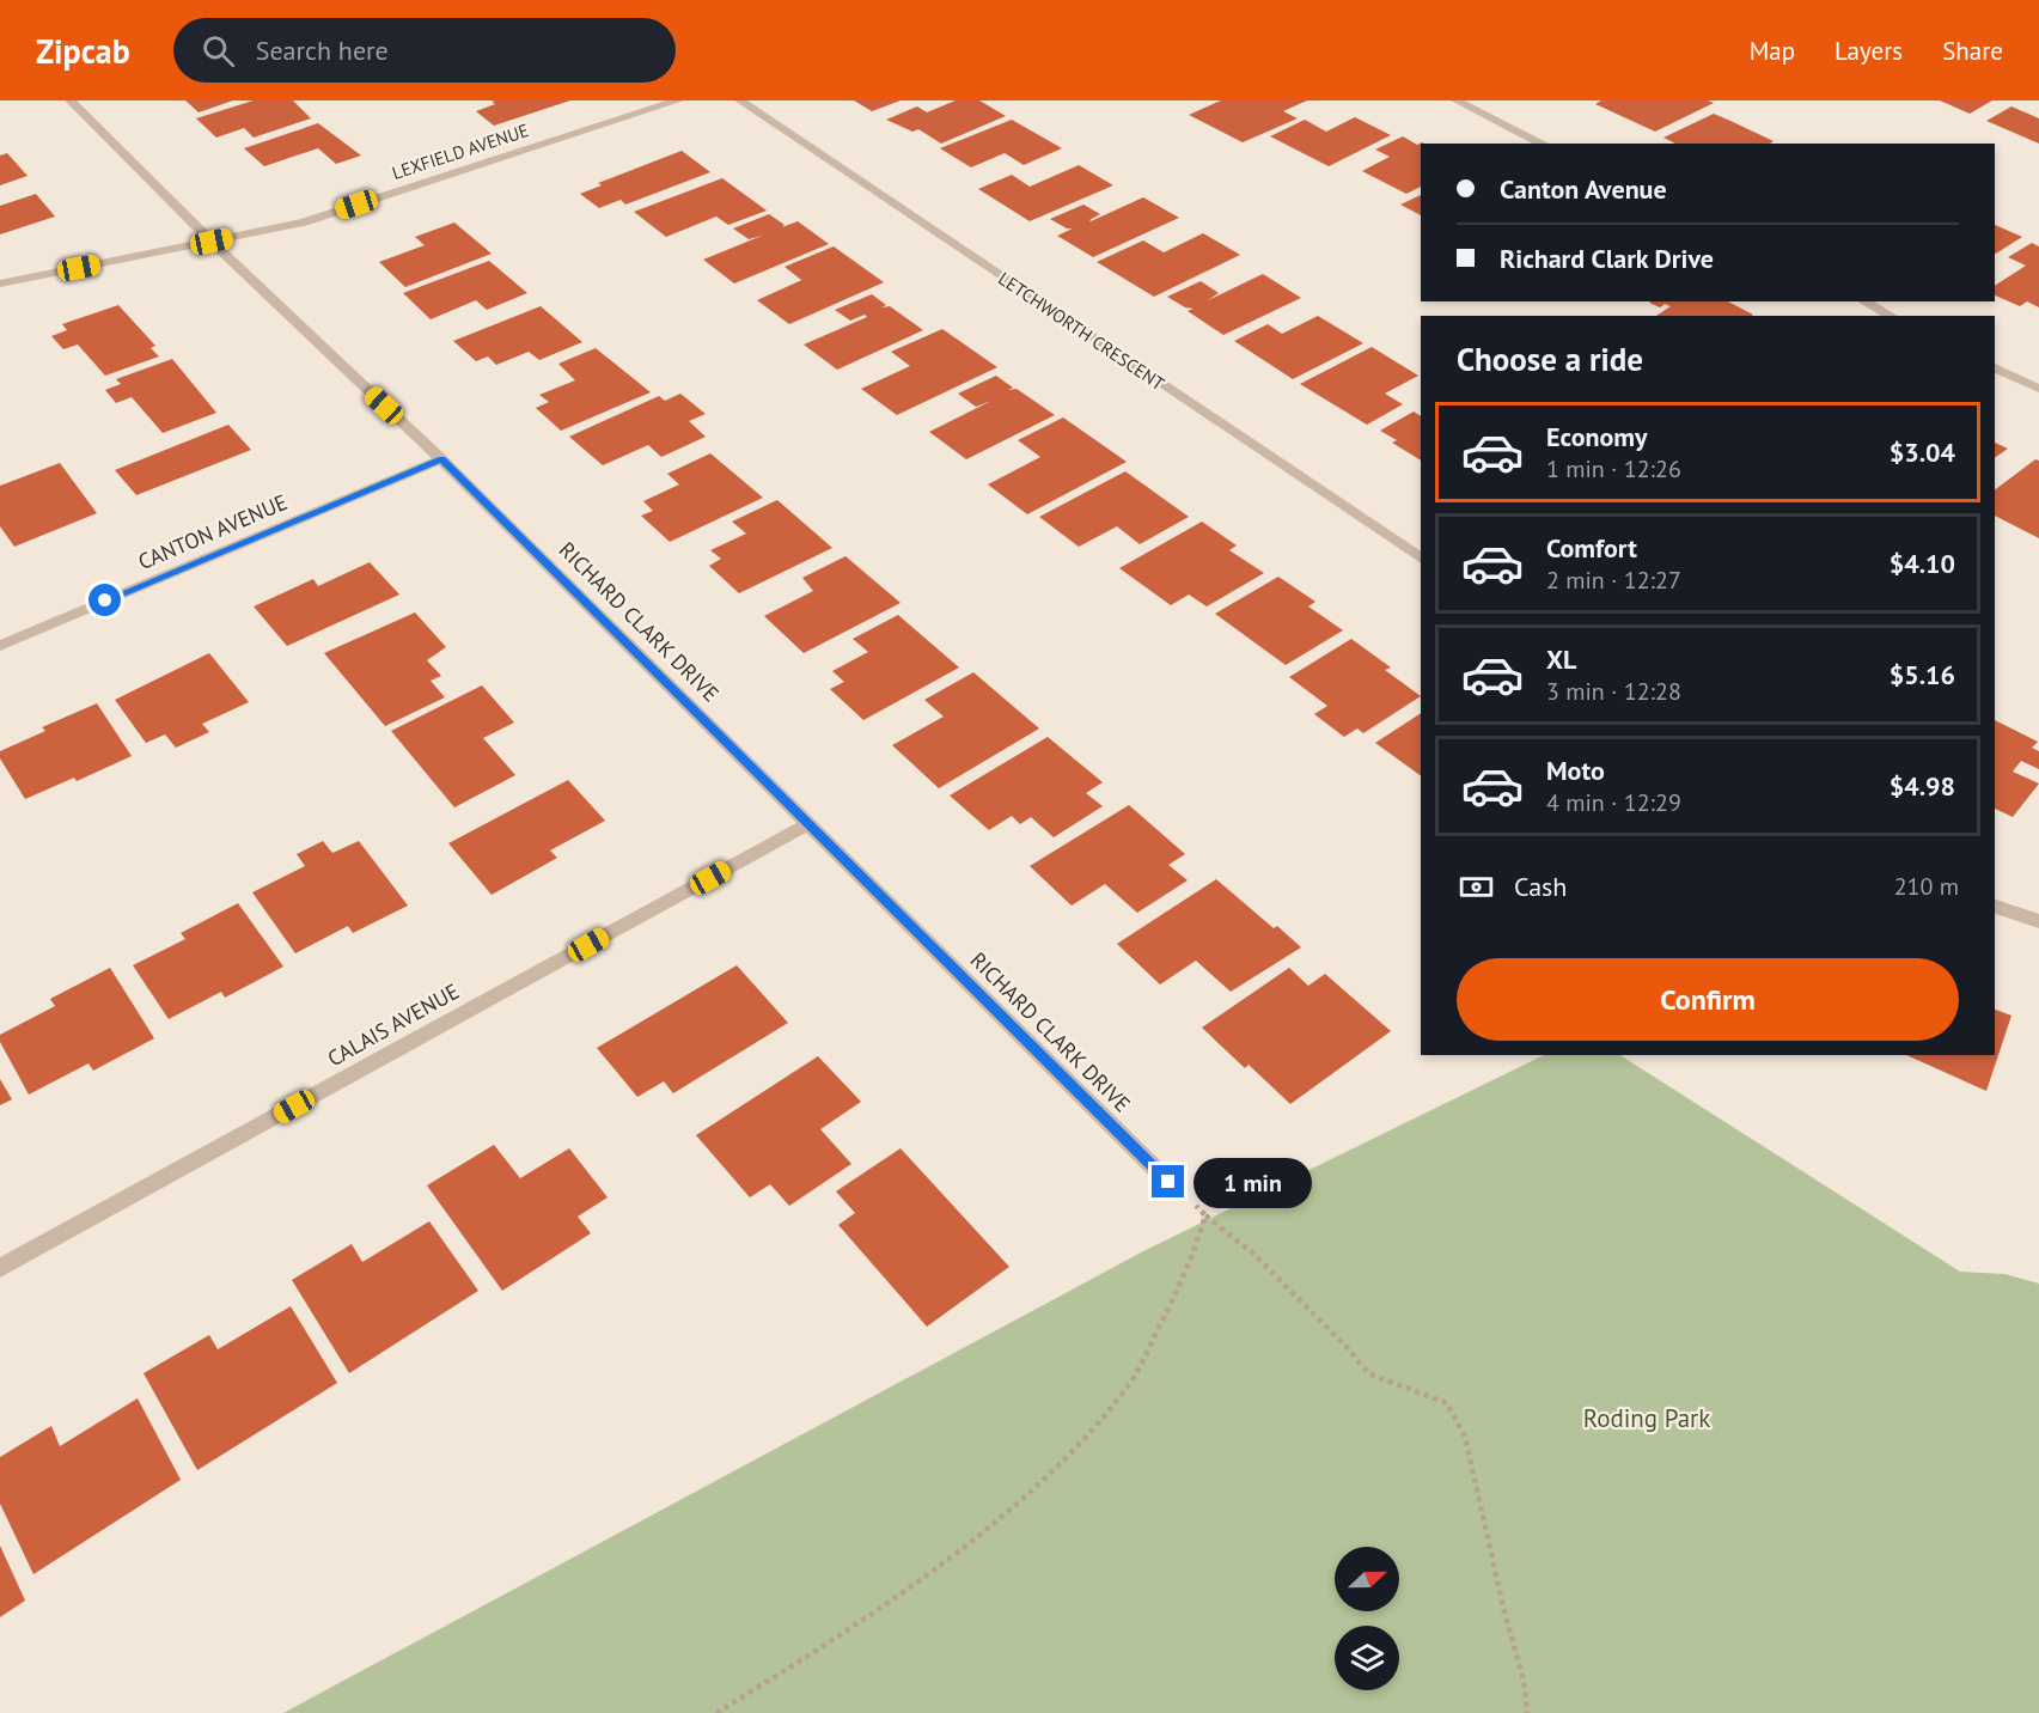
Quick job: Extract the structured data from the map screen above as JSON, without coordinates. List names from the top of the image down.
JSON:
{
  "streets": {
    "street": [
      "LEXFIELD AVENUE",
      "LETCHWORTH CRESCENT",
      "CANTON AVENUE",
      "RICHARD CLARK DRIVE",
      "CALAIS AVENUE"
    ]
  },
  "crossings": [
    ["LEXFIELD AVENUE", "RICHARD CLARK DRIVE"],
    ["CANTON AVENUE", "RICHARD CLARK DRIVE"],
    ["RICHARD CLARK DRIVE", "CALAIS AVENUE"]
  ],
  "parks": ["Roding Park"],
  "north": "right",
  "page": {
    "header": "Zipcab",
    "search": "Search here",
    "nav": ["Map", "Layers", "Share"],
    "banner": ["Canton Avenue", "Richard Clark Drive"],
    "heading": "Choose a ride",
    "list": [
      {
        "name": "Economy",
        "note": "1 min · 12:26",
        "value": "$3.04"
      },
      {
        "name": "Comfort",
        "note": "2 min · 12:27",
        "value": "$4.10"
      },
      {
        "name": "XL",
        "note": "3 min · 12:28",
        "value": "$5.16"
      },
      {
        "name": "Moto",
        "note": "4 min · 12:29",
        "value": "$4.98"
      }
    ],
    "pay": ["Cash", "210 m"],
    "buttons": "Confirm",
    "bubble": "1 min"
  }
}
